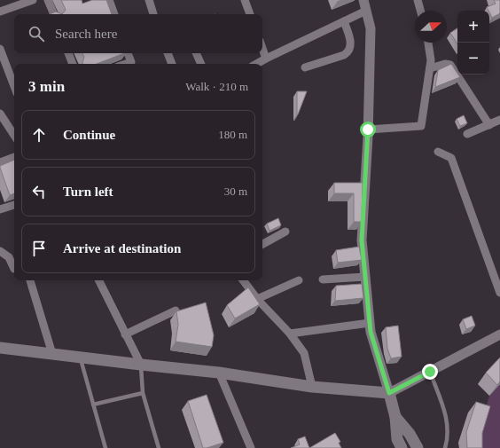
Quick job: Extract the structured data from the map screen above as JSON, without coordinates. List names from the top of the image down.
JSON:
{
  "north": "right",
  "page": {
    "map_buttons": ["+", "−"],
    "search": "Search here",
    "heading": ["3 min", "Walk · 210 m"],
    "list": [
      ["Continue", "180 m"],
      ["Turn left", "30 m"],
      "Arrive at destination"
    ]
  }
}
